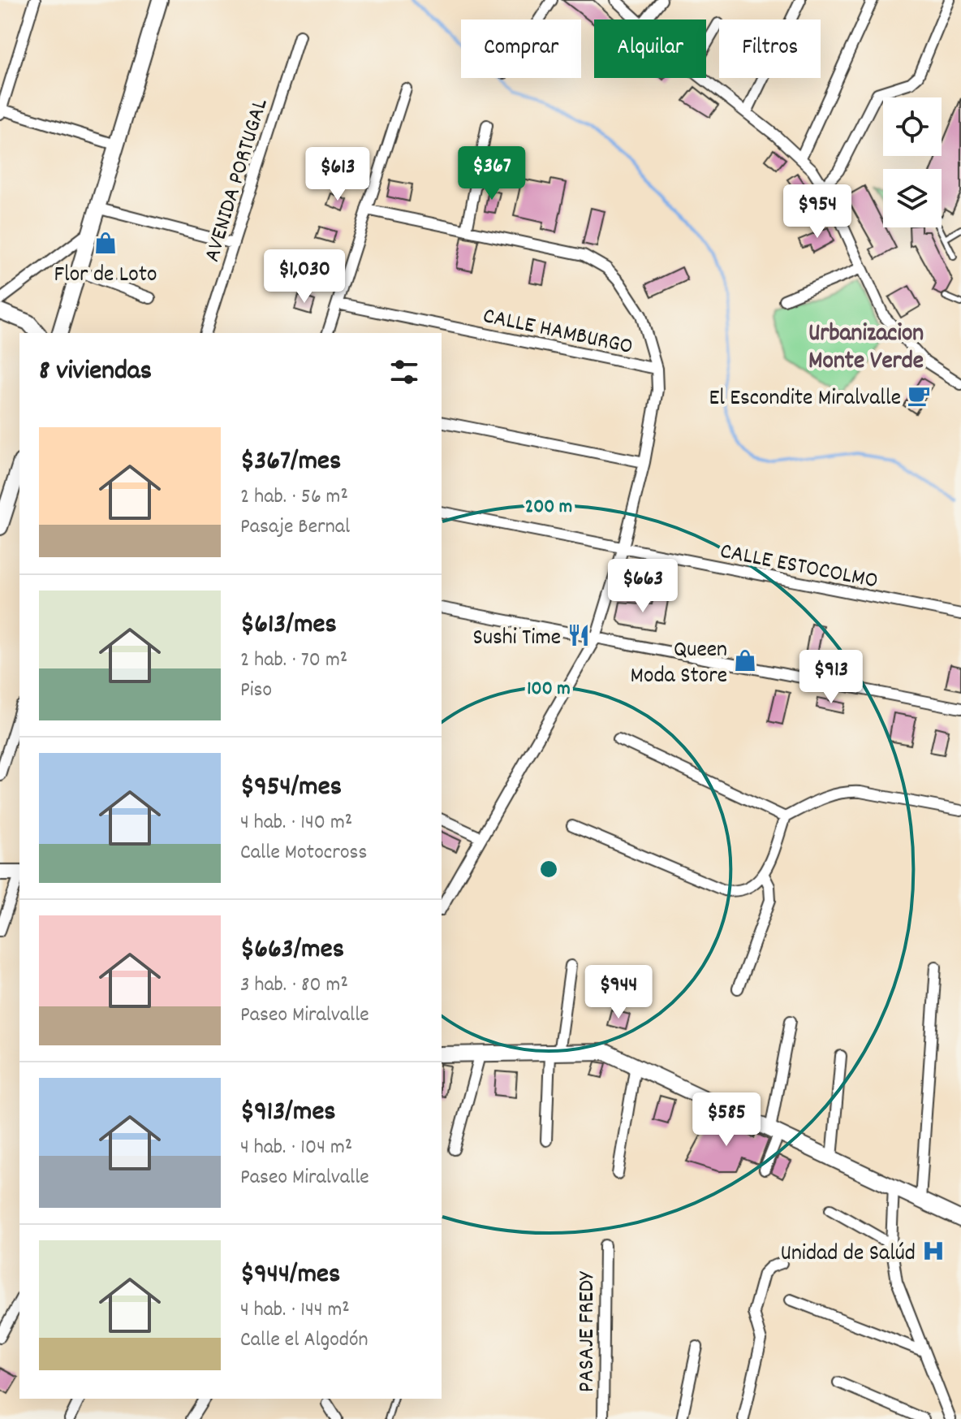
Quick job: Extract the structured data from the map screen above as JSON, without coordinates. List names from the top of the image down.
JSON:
{
  "streets": {
    "street": [
      "AVENIDA PORTUGAL",
      "CALLE HAMBURGO",
      "CALLE ESTOCOLMO",
      "PASAJE FREDY"
    ]
  },
  "districts": ["Urbanizacion Monte Verde"],
  "places": {
    "shop": ["Flor de Loto", "Queen Moda Store"],
    "cafe": ["El Escondite Miralvalle"],
    "restaurant": ["Sushi Time"],
    "hospital": ["Unidad de Salúd"]
  },
  "page": {
    "chip": ["Comprar", "Alquilar", "Filtros"],
    "price": [
      "$367",
      "$613",
      "$954",
      "$1,030",
      "$663",
      "$913",
      "$944",
      "$585"
    ],
    "heading": "8 viviendas",
    "list": [
      {
        "name": "$367/mes",
        "note": "2 hab. · 56 m² · Pasaje Bernal"
      },
      {
        "name": "$613/mes",
        "note": "2 hab. · 70 m² · Piso"
      },
      {
        "name": "$954/mes",
        "note": "4 hab. · 140 m² · Calle Motocross"
      },
      {
        "name": "$663/mes",
        "note": "3 hab. · 80 m² · Paseo Miralvalle"
      },
      {
        "name": "$913/mes",
        "note": "4 hab. · 104 m² · Paseo Miralvalle"
      },
      {
        "name": "$944/mes",
        "note": "4 hab. · 144 m² · Calle el Algodón"
      }
    ]
  },
  "rings": ["200 m", "100 m"]
}
